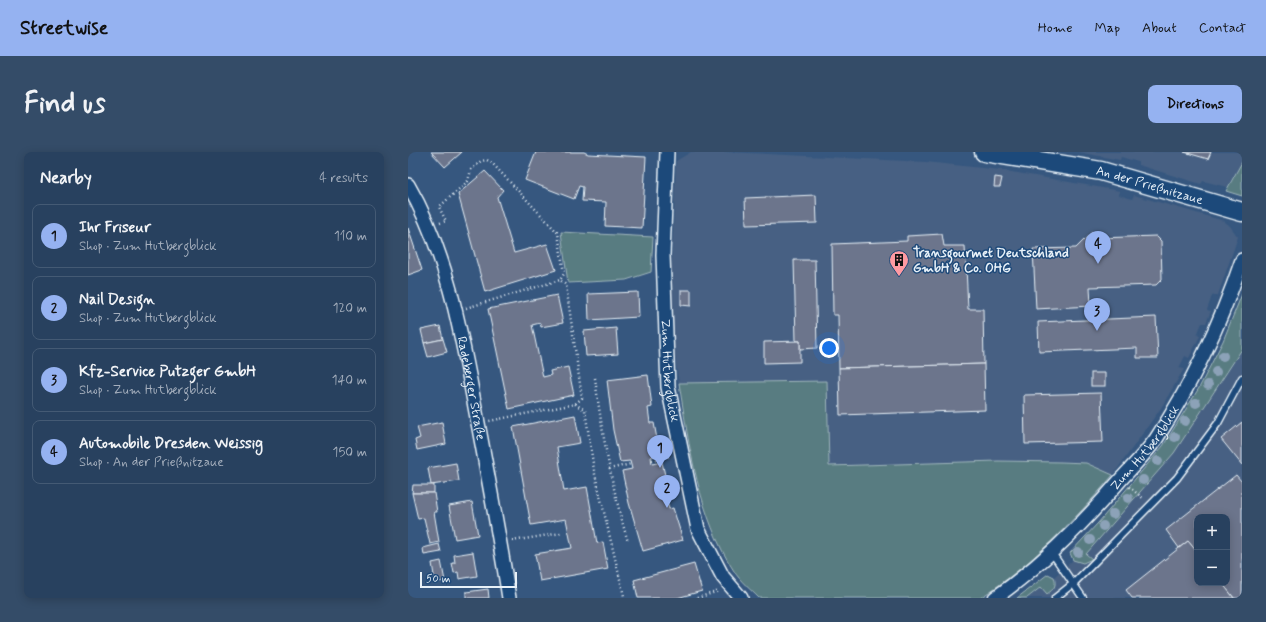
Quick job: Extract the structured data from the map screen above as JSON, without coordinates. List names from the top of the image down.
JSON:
{
  "streets": {
    "street": ["An der Prießnitzaue", "Zum Hutbergblick", "Radeberger Straße"]
  },
  "places": {
    "building": ["Transgourmet Deutschland GmbH & Co. OHG"]
  },
  "scale_bar": "50 m",
  "page": {
    "header": "Streetwise",
    "nav": [
      "Home",
      "Map",
      "About",
      "Contact"
    ],
    "buttons": "Directions",
    "title": "Find us",
    "heading": ["Nearby", "4 results"],
    "list": [
      {
        "mark": "1",
        "name": "Ihr Friseur",
        "note": "Shop · Zum Hutbergblick",
        "value": "110 m"
      },
      {
        "mark": "2",
        "name": "Nail Design",
        "note": "Shop · Zum Hutbergblick",
        "value": "120 m"
      },
      {
        "mark": "3",
        "name": "Kfz-Service Putzger GmbH",
        "note": "Shop · Zum Hutbergblick",
        "value": "140 m"
      },
      {
        "mark": "4",
        "name": "Automobile Dresden Weissig",
        "note": "Shop · An der Prießnitzaue",
        "value": "150 m"
      }
    ],
    "pins": [
      "4",
      "3",
      "1",
      "2"
    ],
    "map_buttons": ["+", "−"],
    "scale": "50 m"
  }
}
